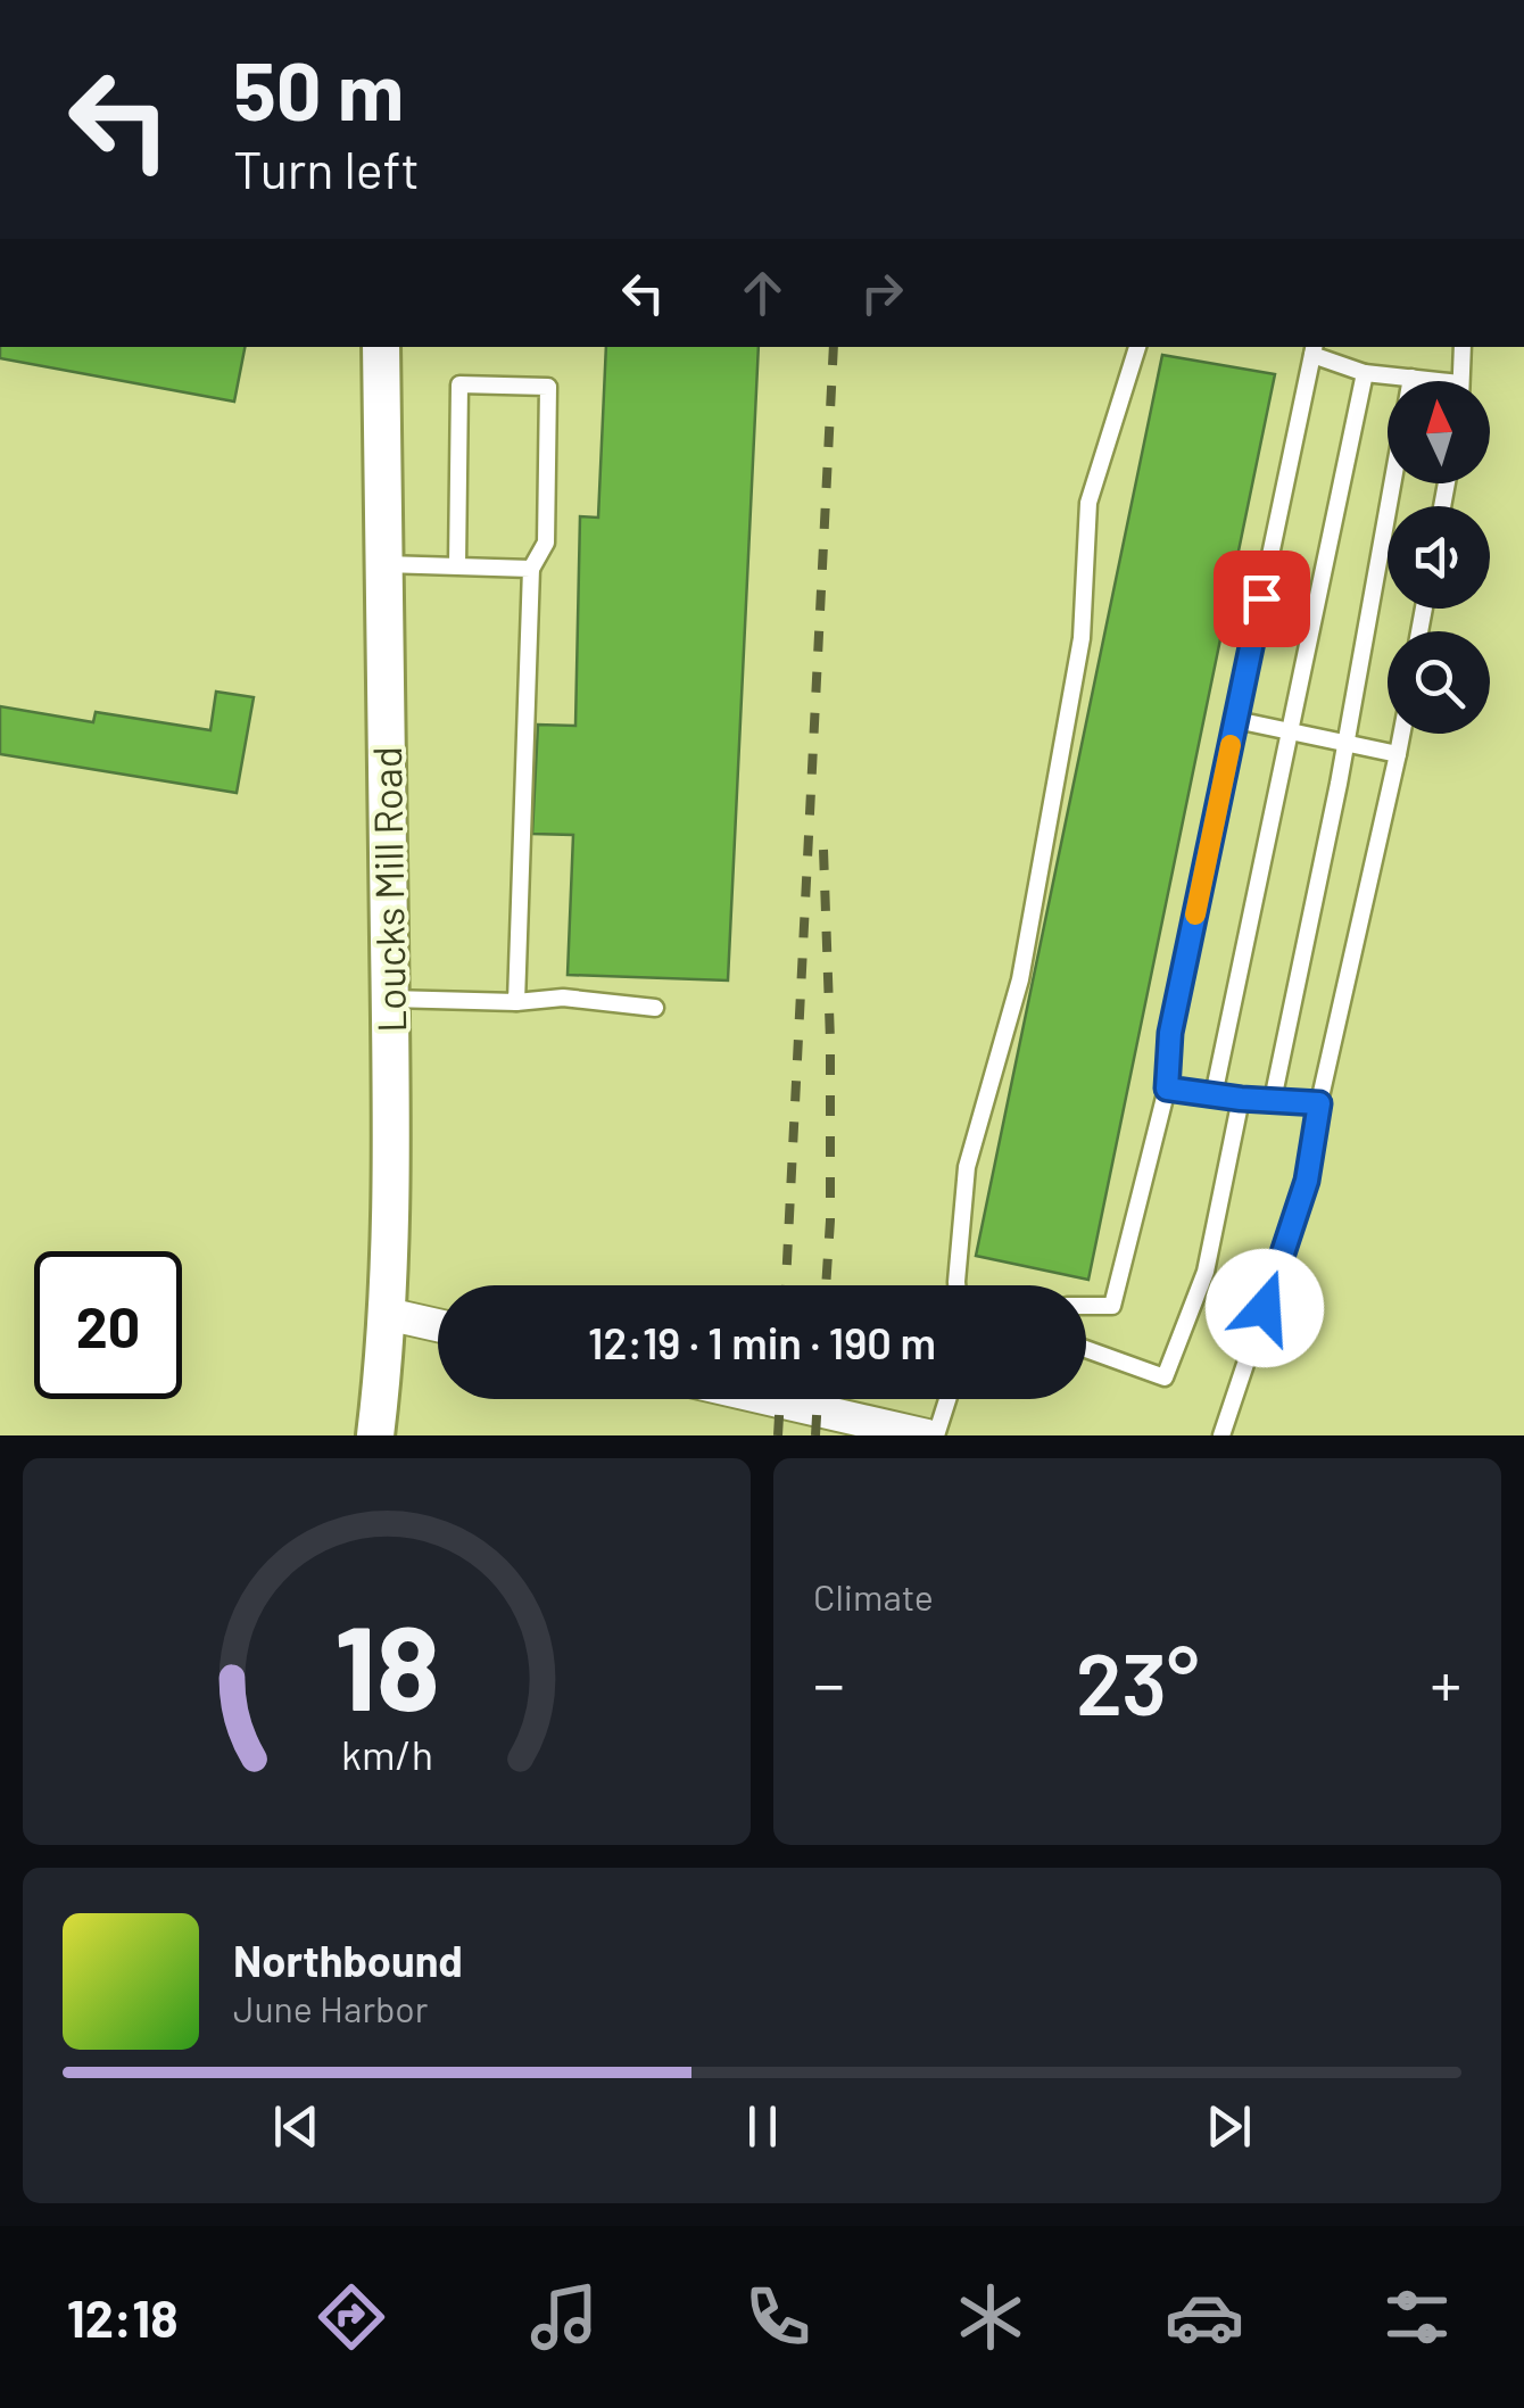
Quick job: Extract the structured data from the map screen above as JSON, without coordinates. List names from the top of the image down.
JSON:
{
  "streets": {
    "street": ["Loucks Mill Road"]
  },
  "north": "top",
  "page": {
    "turn": ["50 m", "Turn left"],
    "limit": "20",
    "trip": "12:19 · 1 min · 190 m",
    "tile": "Climate",
    "heat": ["−", "23°", "+"],
    "song": ["Northbound", "June Harbor"],
    "tabs": "12:18",
    "gauge": ["18", "km/h"]
  }
}
